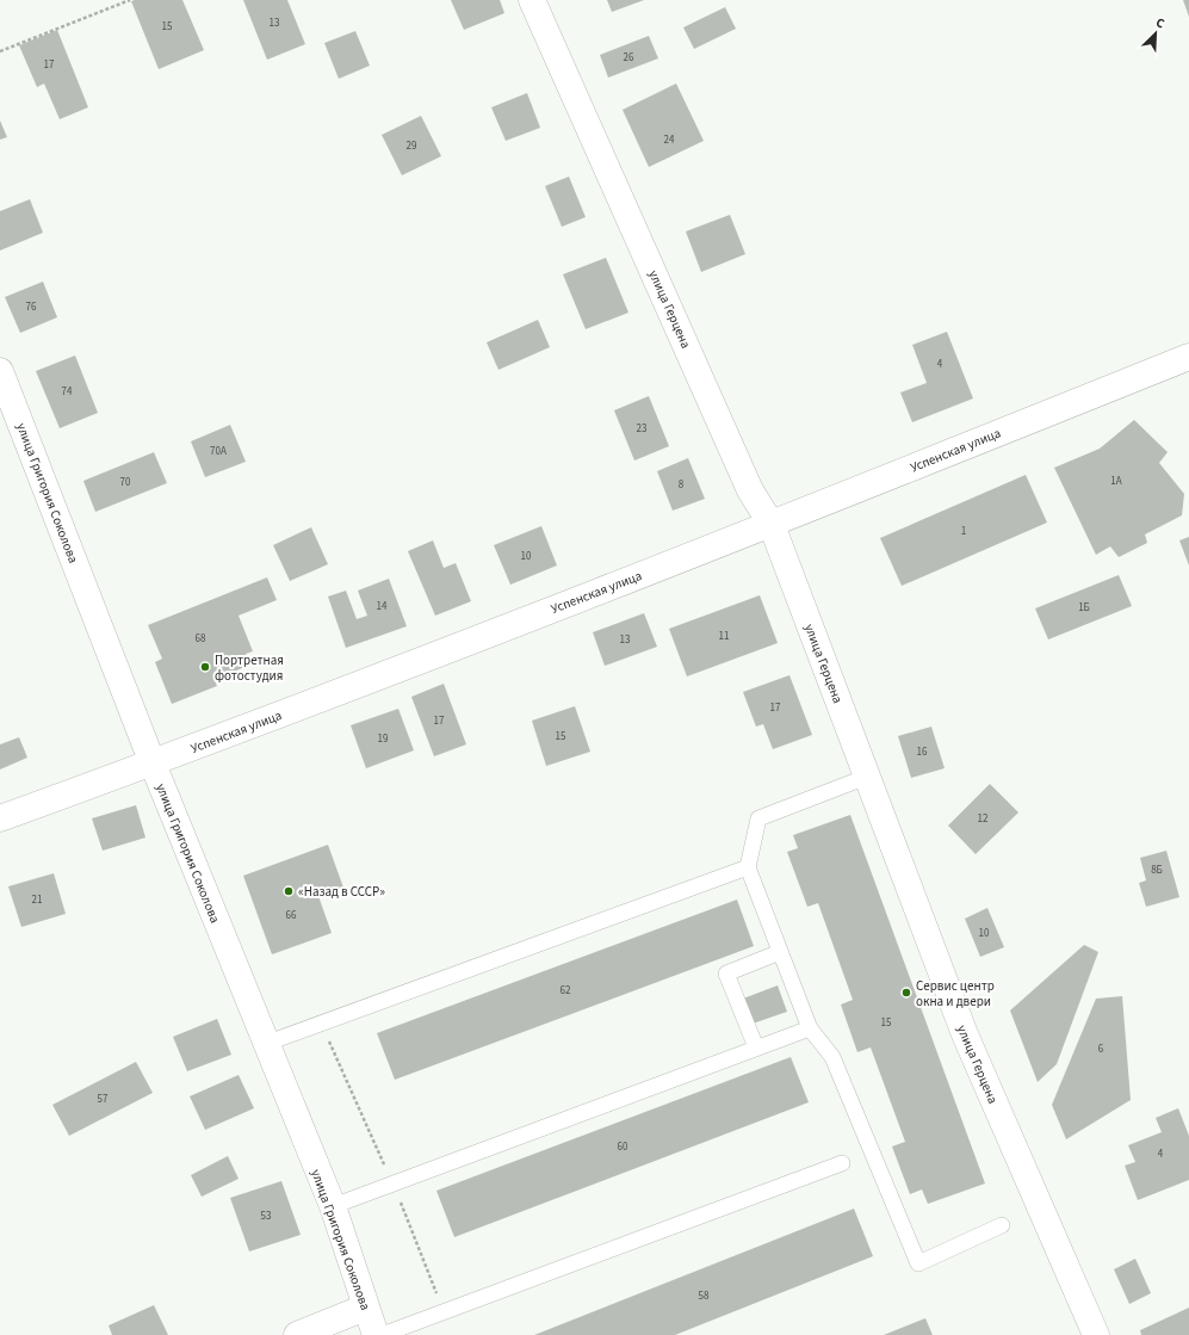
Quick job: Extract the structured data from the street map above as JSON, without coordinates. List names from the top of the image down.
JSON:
{
  "streets": {
    "street": ["улица Герцена", "Успенская улица", "улица Григория Соколова"]
  },
  "crossings": [
    ["улица Герцена", "Успенская улица"],
    ["Успенская улица", "улица Григория Соколова"]
  ],
  "places": ["Портретная фотостудия", "«Назад в СССР»", "Сервис центр окна и двери"],
  "house_numbers": [
    "13",
    "15",
    "26",
    "17",
    "24",
    "29",
    "76",
    "4",
    "74",
    "23",
    "70А",
    "1А",
    "70",
    "8",
    "1",
    "10",
    "14",
    "1Б",
    "11",
    "68",
    "13",
    "17",
    "17",
    "15",
    "19",
    "16",
    "12",
    "8Б",
    "21",
    "66",
    "10",
    "62",
    "15",
    "6",
    "57",
    "60",
    "4",
    "53",
    "58"
  ],
  "north": "top right"
}
